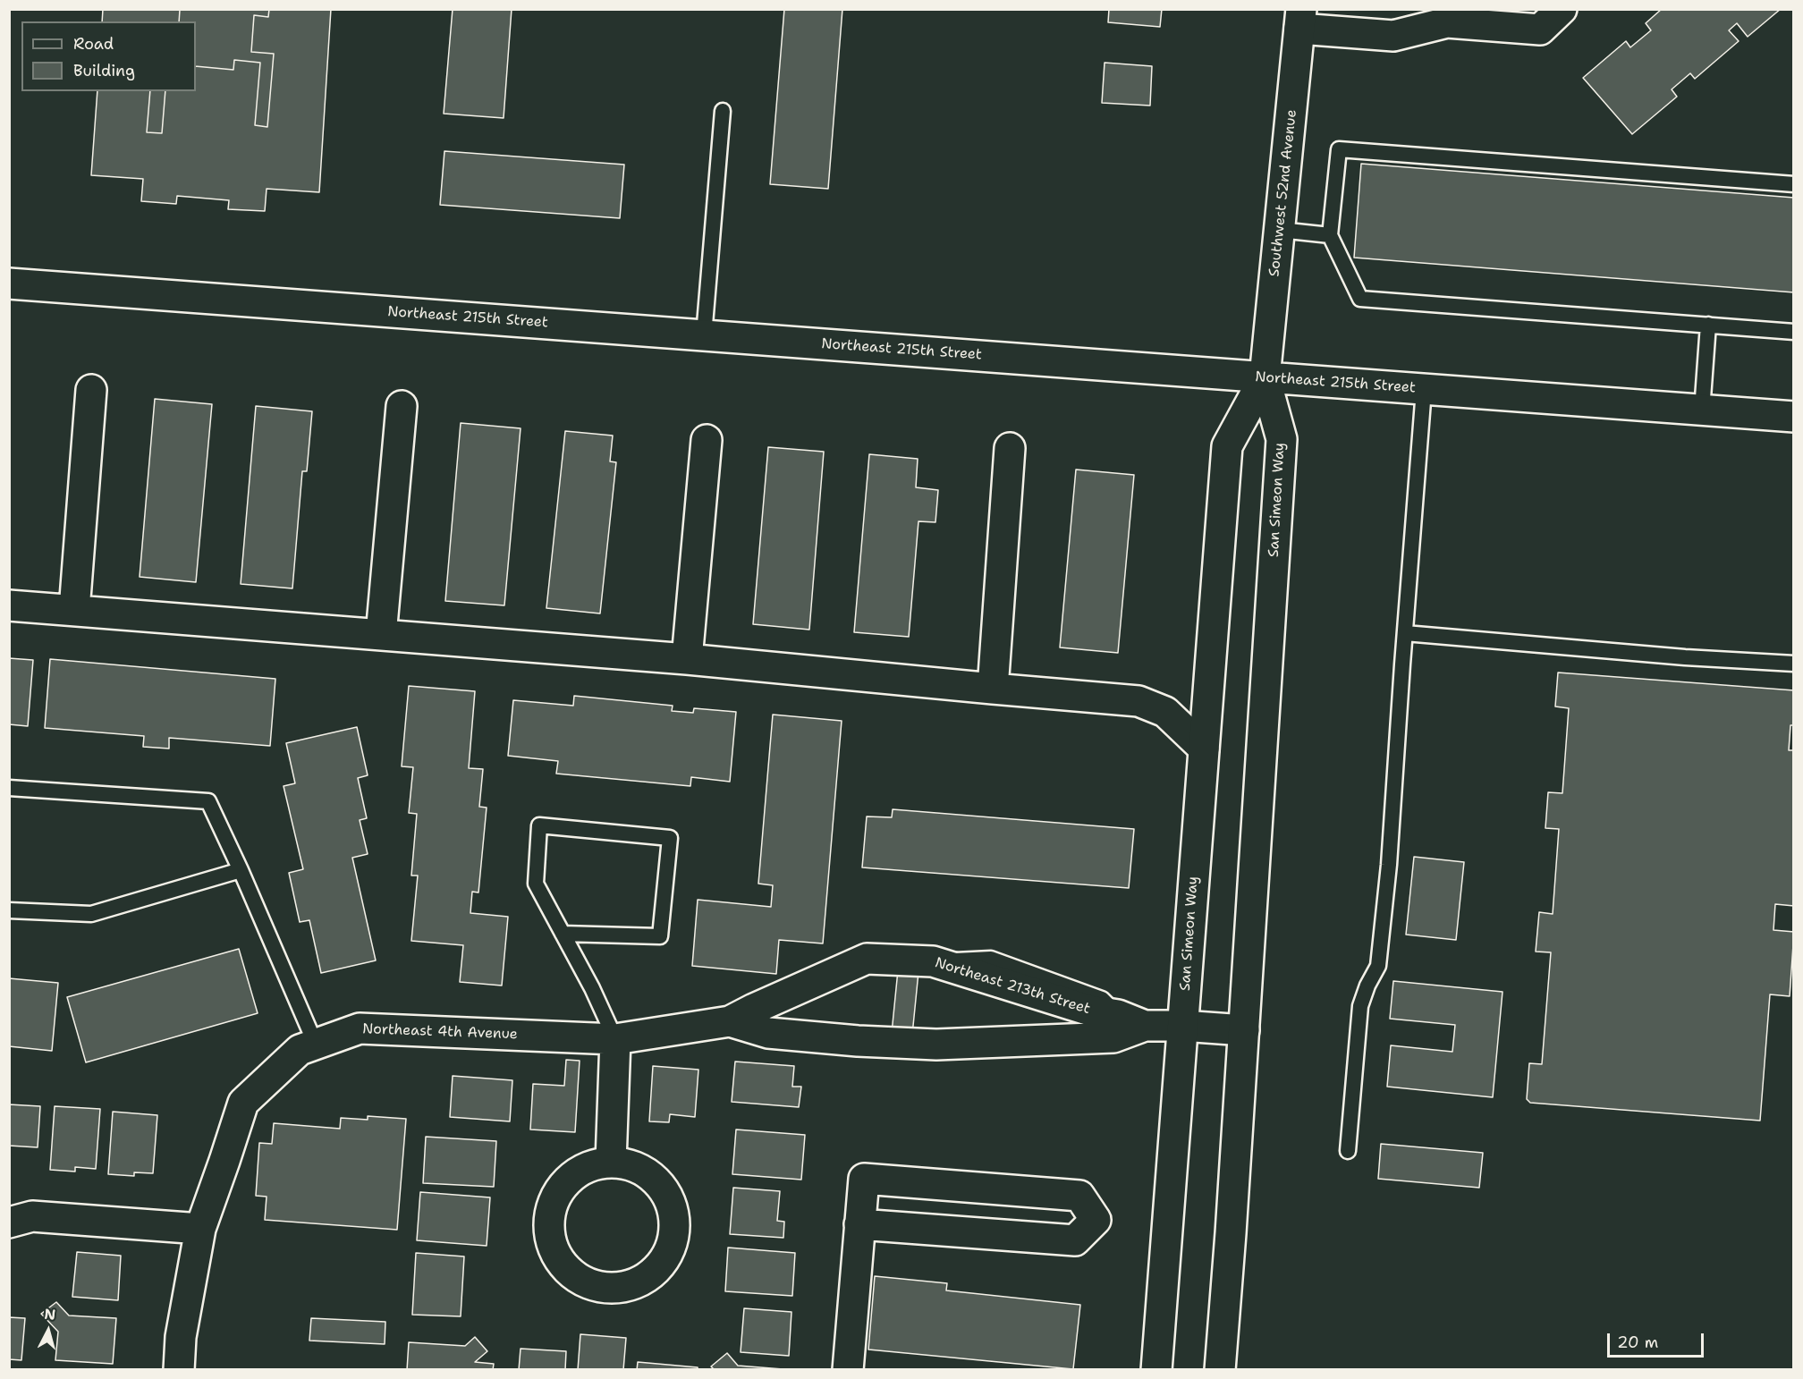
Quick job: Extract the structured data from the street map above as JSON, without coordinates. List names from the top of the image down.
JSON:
{
  "streets": {
    "street": [
      "Southwest 52nd Avenue",
      "Northeast 215th Street",
      "San Simeon Way",
      "Northeast 213th Street",
      "Northeast 4th Avenue"
    ]
  },
  "crossings": [
    ["Southwest 52nd Avenue", "Northeast 215th Street"],
    ["Southwest 52nd Avenue", "San Simeon Way"],
    ["Northeast 215th Street", "San Simeon Way"],
    ["San Simeon Way", "Northeast 213th Street"],
    ["Northeast 213th Street", "Northeast 4th Avenue"]
  ],
  "legend": ["Road", "Building"],
  "scale_bar": "20 m",
  "north": "top"
}
